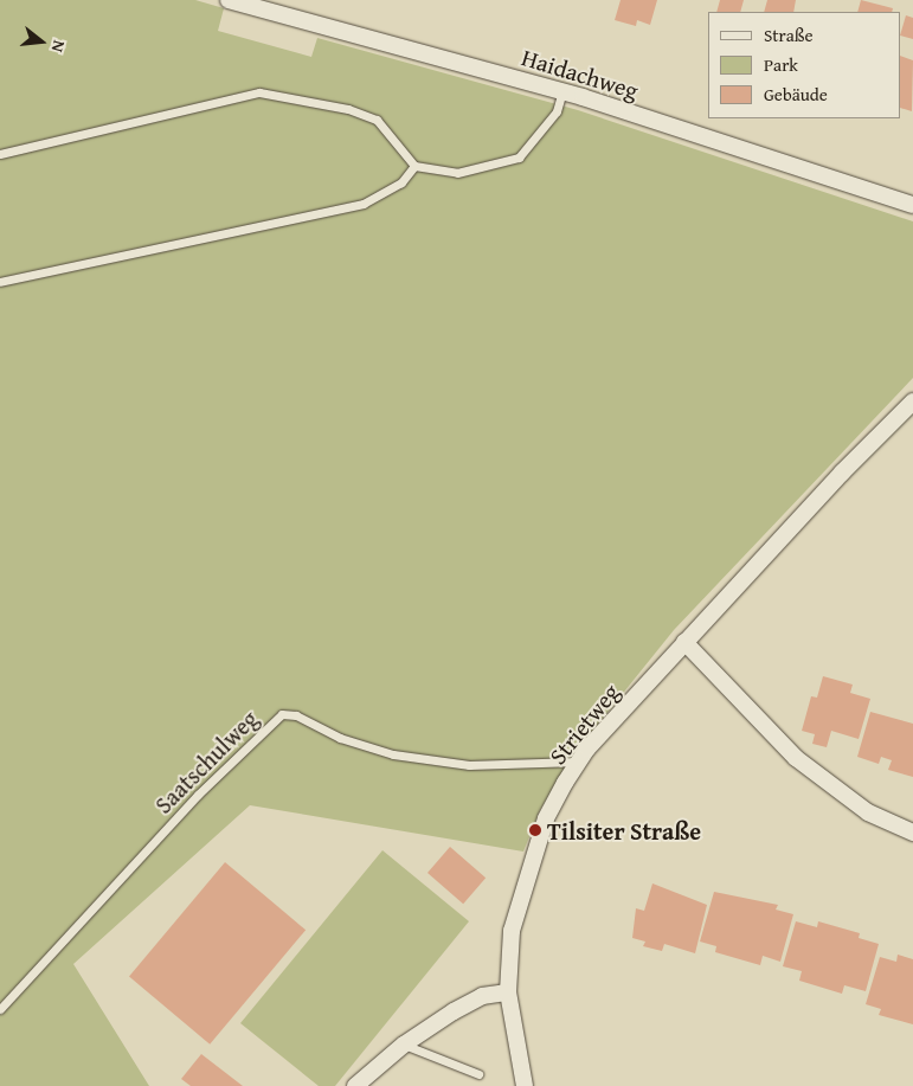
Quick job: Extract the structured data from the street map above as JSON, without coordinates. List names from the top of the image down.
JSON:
{
  "streets": {
    "street": ["Haidachweg", "Strietweg"],
    "lane": ["Saatschulweg"]
  },
  "crossings": [
    ["Strietweg", "Saatschulweg"]
  ],
  "places": ["Tilsiter Straße"],
  "legend": ["Straße", "Park", "Gebäude"],
  "north": "right"
}
